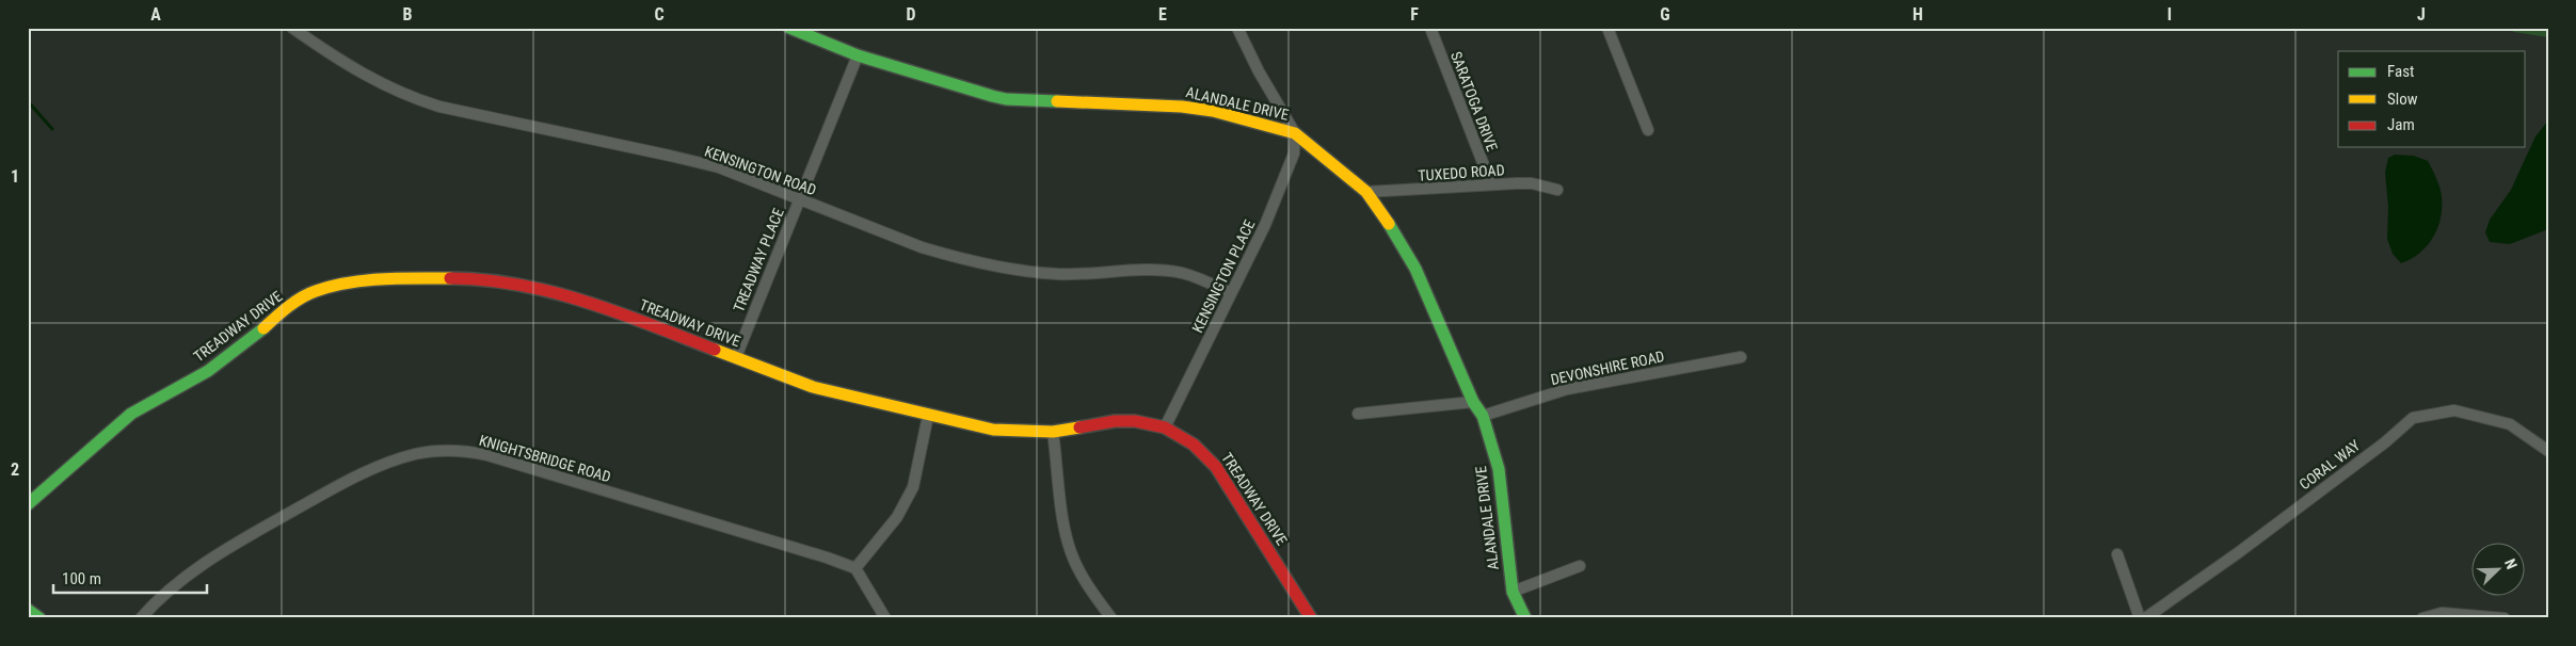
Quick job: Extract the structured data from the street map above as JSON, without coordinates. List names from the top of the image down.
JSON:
{
  "streets": {
    "street": [
      "SARATOGA DRIVE",
      "ALANDALE DRIVE",
      "KENSINGTON ROAD",
      "TUXEDO ROAD",
      "TREADWAY PLACE",
      "KENSINGTON PLACE",
      "TREADWAY DRIVE",
      "DEVONSHIRE ROAD",
      "KNIGHTSBRIDGE ROAD",
      "CORAL WAY"
    ]
  },
  "crossings": [
    ["SARATOGA DRIVE", "TUXEDO ROAD"],
    ["ALANDALE DRIVE", "TUXEDO ROAD"],
    ["ALANDALE DRIVE", "TREADWAY PLACE"],
    ["ALANDALE DRIVE", "KENSINGTON PLACE"],
    ["ALANDALE DRIVE", "DEVONSHIRE ROAD"],
    ["KENSINGTON ROAD", "TREADWAY PLACE"],
    ["KENSINGTON ROAD", "KENSINGTON PLACE"],
    ["TREADWAY PLACE", "TREADWAY DRIVE"],
    ["KENSINGTON PLACE", "TREADWAY DRIVE"]
  ],
  "legend": ["Fast", "Slow", "Jam"],
  "scale_bar": "100 m",
  "north": "top right",
  "grid": {
    "columns": [
      "A",
      "B",
      "C",
      "D",
      "E",
      "F",
      "G",
      "H",
      "I",
      "J"
    ],
    "rows": ["1", "2"]
  }
}
